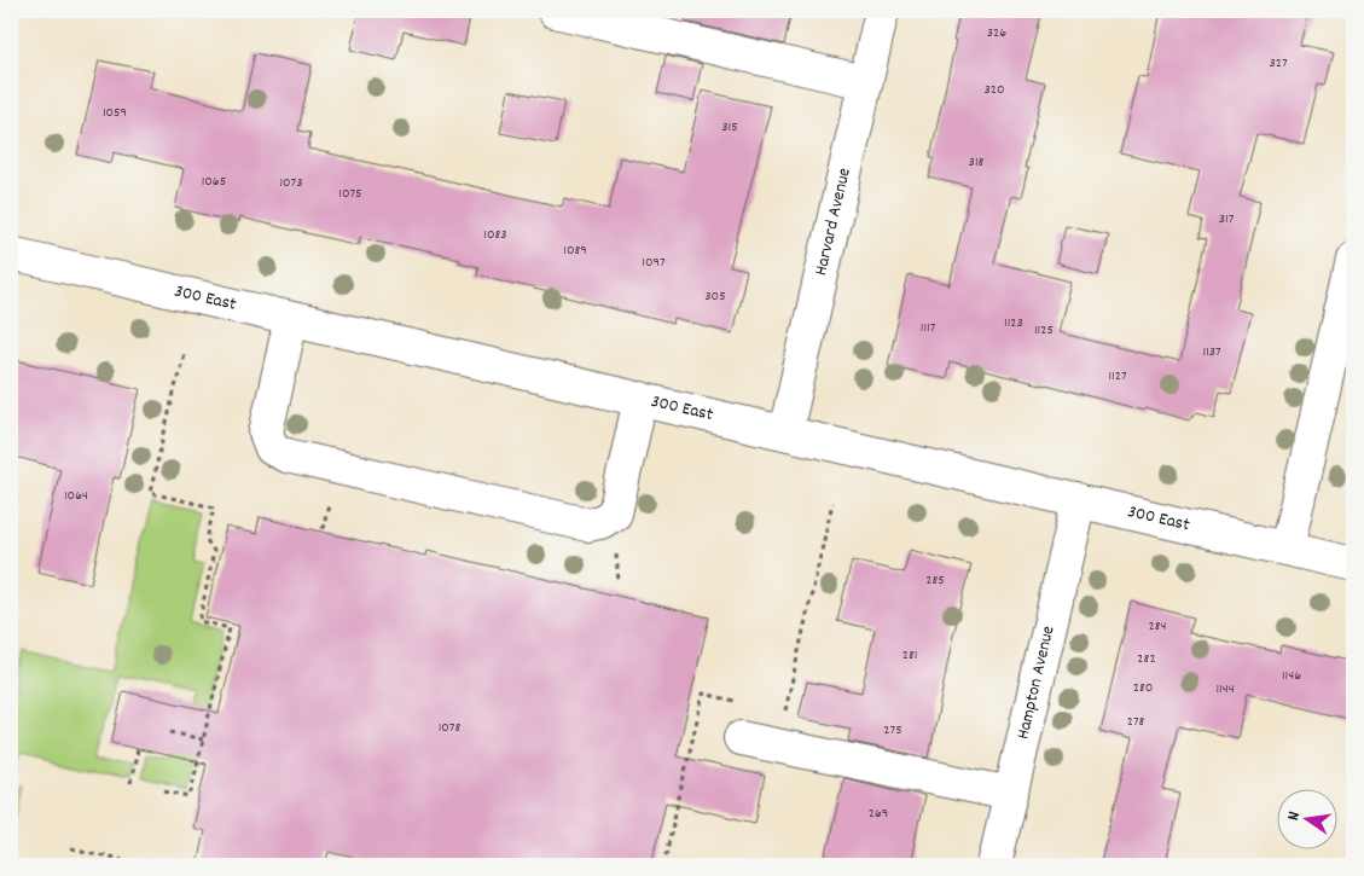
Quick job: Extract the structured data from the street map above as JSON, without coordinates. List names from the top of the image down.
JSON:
{
  "streets": {
    "street": ["Harvard Avenue", "300 East", "Hampton Avenue"]
  },
  "crossings": [
    ["Harvard Avenue", "300 East"],
    ["300 East", "Hampton Avenue"]
  ],
  "house_numbers": [
    "326",
    "327",
    "320",
    "1059",
    "315",
    "318",
    "1065",
    "1073",
    "1075",
    "317",
    "1083",
    "1089",
    "1097",
    "305",
    "1123",
    "1117",
    "1125",
    "1137",
    "1127",
    "1064",
    "285",
    "284",
    "281",
    "282",
    "1146",
    "280",
    "1144",
    "278",
    "1078",
    "275",
    "269"
  ],
  "north": "left"
}
